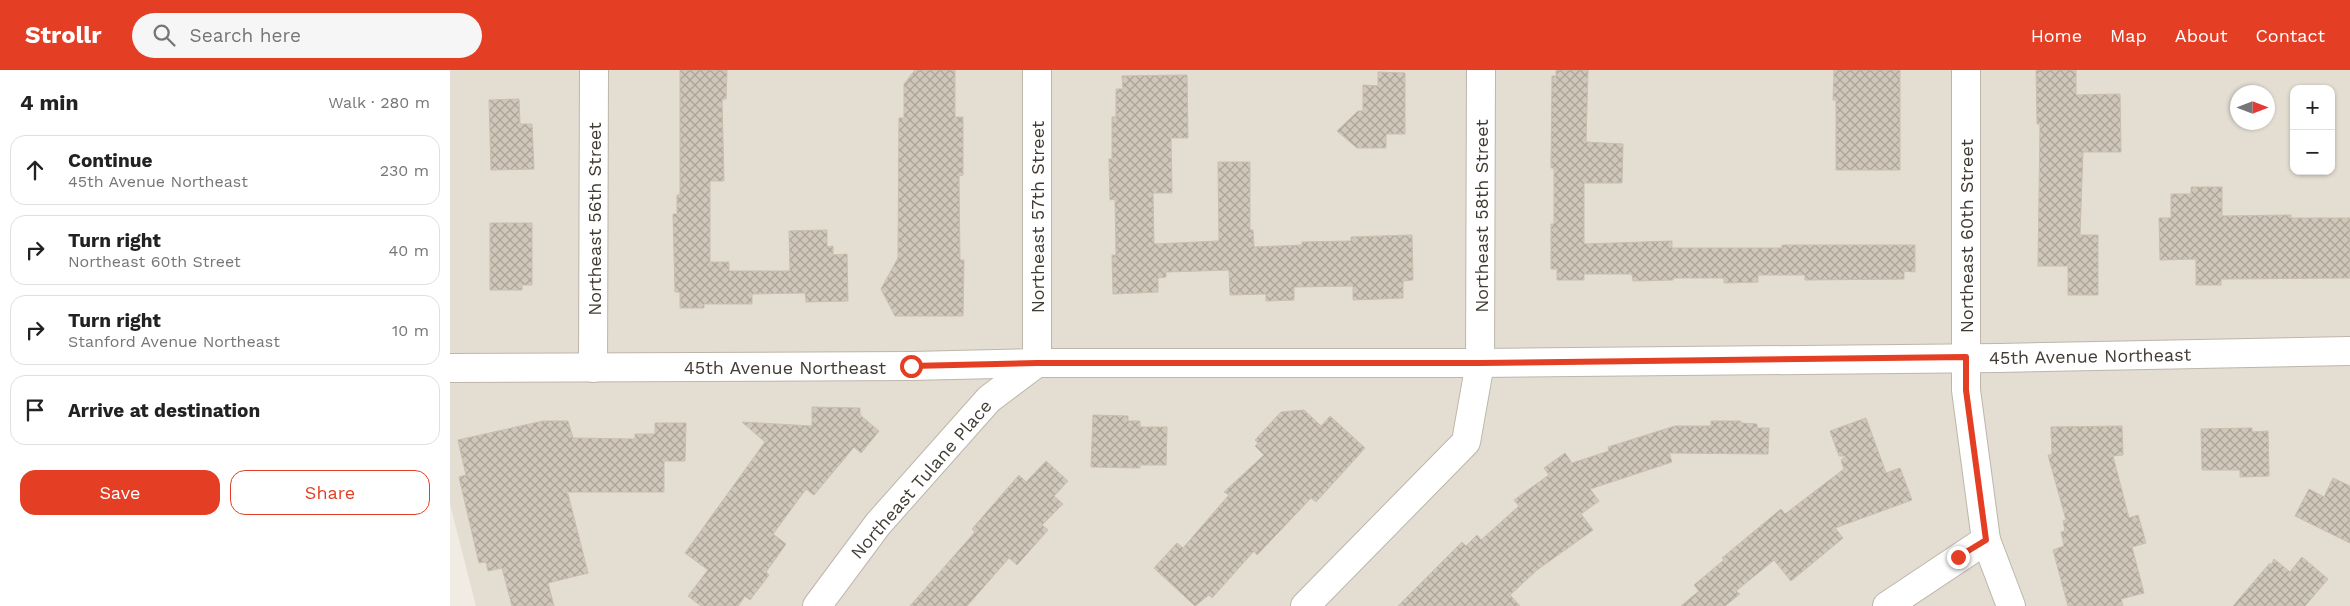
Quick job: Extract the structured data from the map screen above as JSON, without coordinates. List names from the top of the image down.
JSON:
{
  "streets": {
    "street": [
      "Northeast 58th Street",
      "Northeast 57th Street",
      "Northeast 56th Street",
      "Northeast 60th Street",
      "45th Avenue Northeast",
      "Northeast Tulane Place"
    ]
  },
  "crossings": [
    ["Northeast 58th Street", "45th Avenue Northeast"],
    ["Northeast 57th Street", "45th Avenue Northeast"],
    ["Northeast 57th Street", "Northeast Tulane Place"],
    ["Northeast 56th Street", "45th Avenue Northeast"],
    ["Northeast 60th Street", "45th Avenue Northeast"],
    ["45th Avenue Northeast", "Northeast Tulane Place"]
  ],
  "north": "right",
  "page": {
    "header": "Strollr",
    "search": "Search here",
    "nav": [
      "Home",
      "Map",
      "About",
      "Contact"
    ],
    "heading": ["4 min", "Walk · 280 m"],
    "map_buttons": ["+", "−"],
    "list": [
      ["Continue", "45th Avenue Northeast", "230 m"],
      ["Turn right", "Northeast 60th Street", "40 m"],
      ["Turn right", "Stanford Avenue Northeast", "10 m"],
      "Arrive at destination"
    ],
    "buttons": ["Save", "Share"]
  }
}
